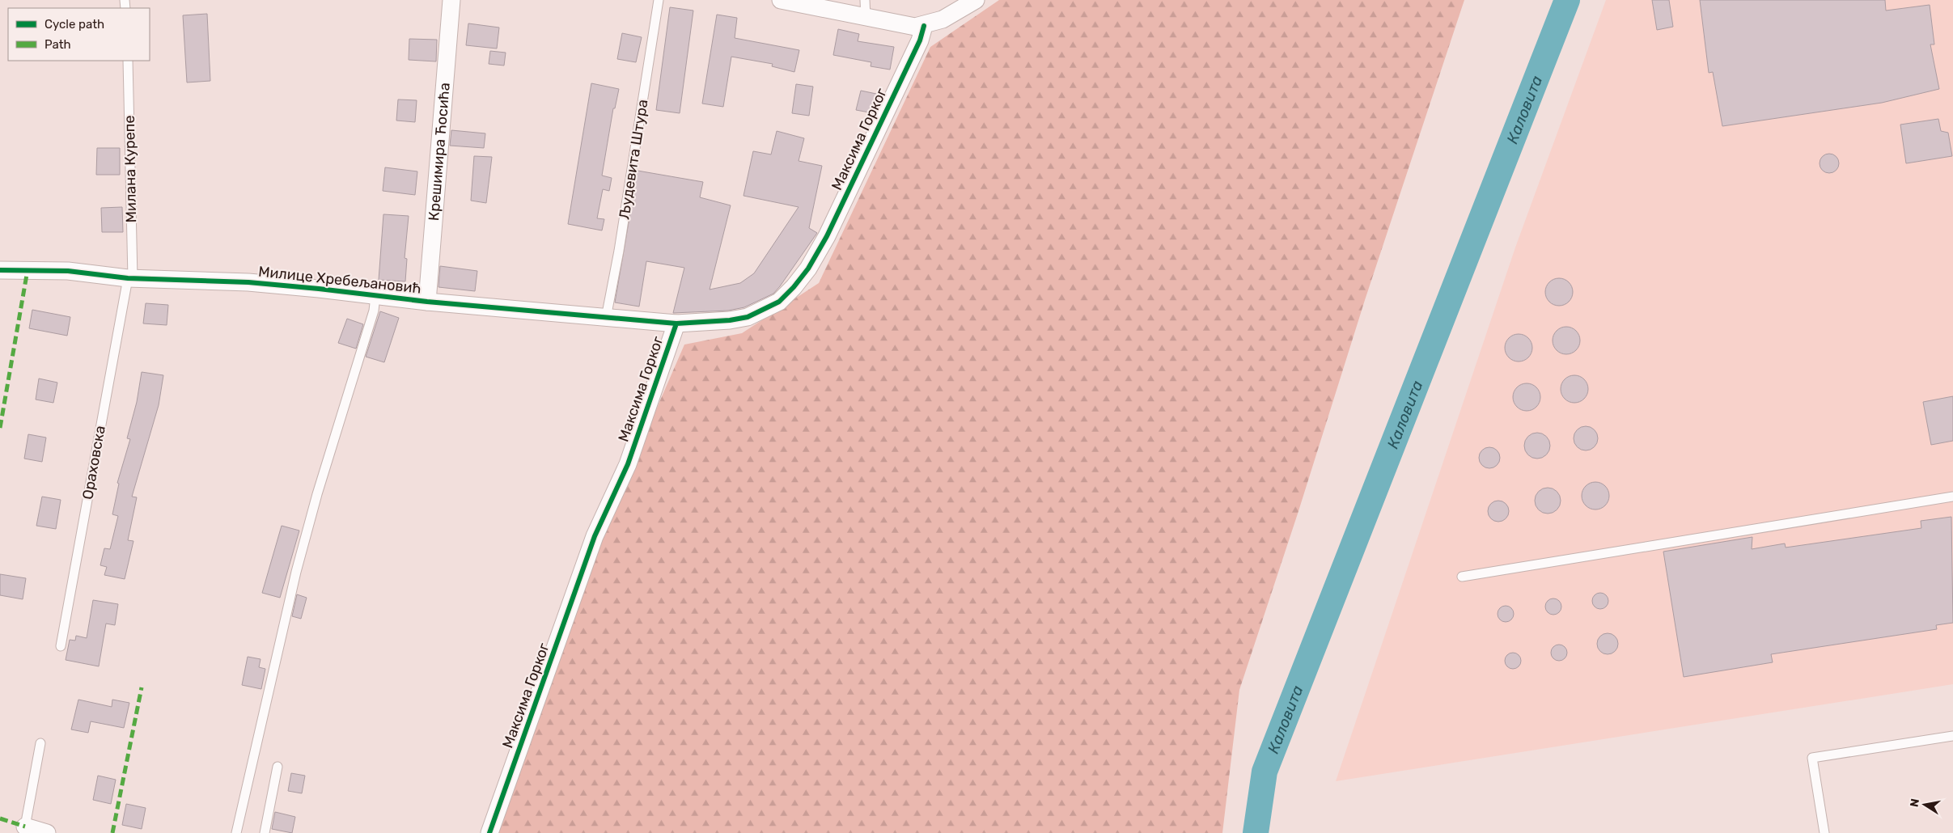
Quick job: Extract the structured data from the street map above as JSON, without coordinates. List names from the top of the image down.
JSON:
{
  "streets": {
    "street": ["Максима Горког", "Крешимира Ћосића", "Милице Хребељановић"],
    "lane": ["Људевита Штура", "Милана Курепе", "Ораховска"]
  },
  "crossings": [
    ["Максима Горког", "Милице Хребељановић"],
    ["Крешимира Ћосића", "Милице Хребељановић"],
    ["Људевита Штура", "Милице Хребељановић"],
    ["Милана Курепе", "Милице Хребељановић"],
    ["Милана Курепе", "Ораховска"],
    ["Милице Хребељановић", "Ораховска"]
  ],
  "water": ["Каловита"],
  "legend": ["Cycle path", "Path"],
  "north": "left"
}
